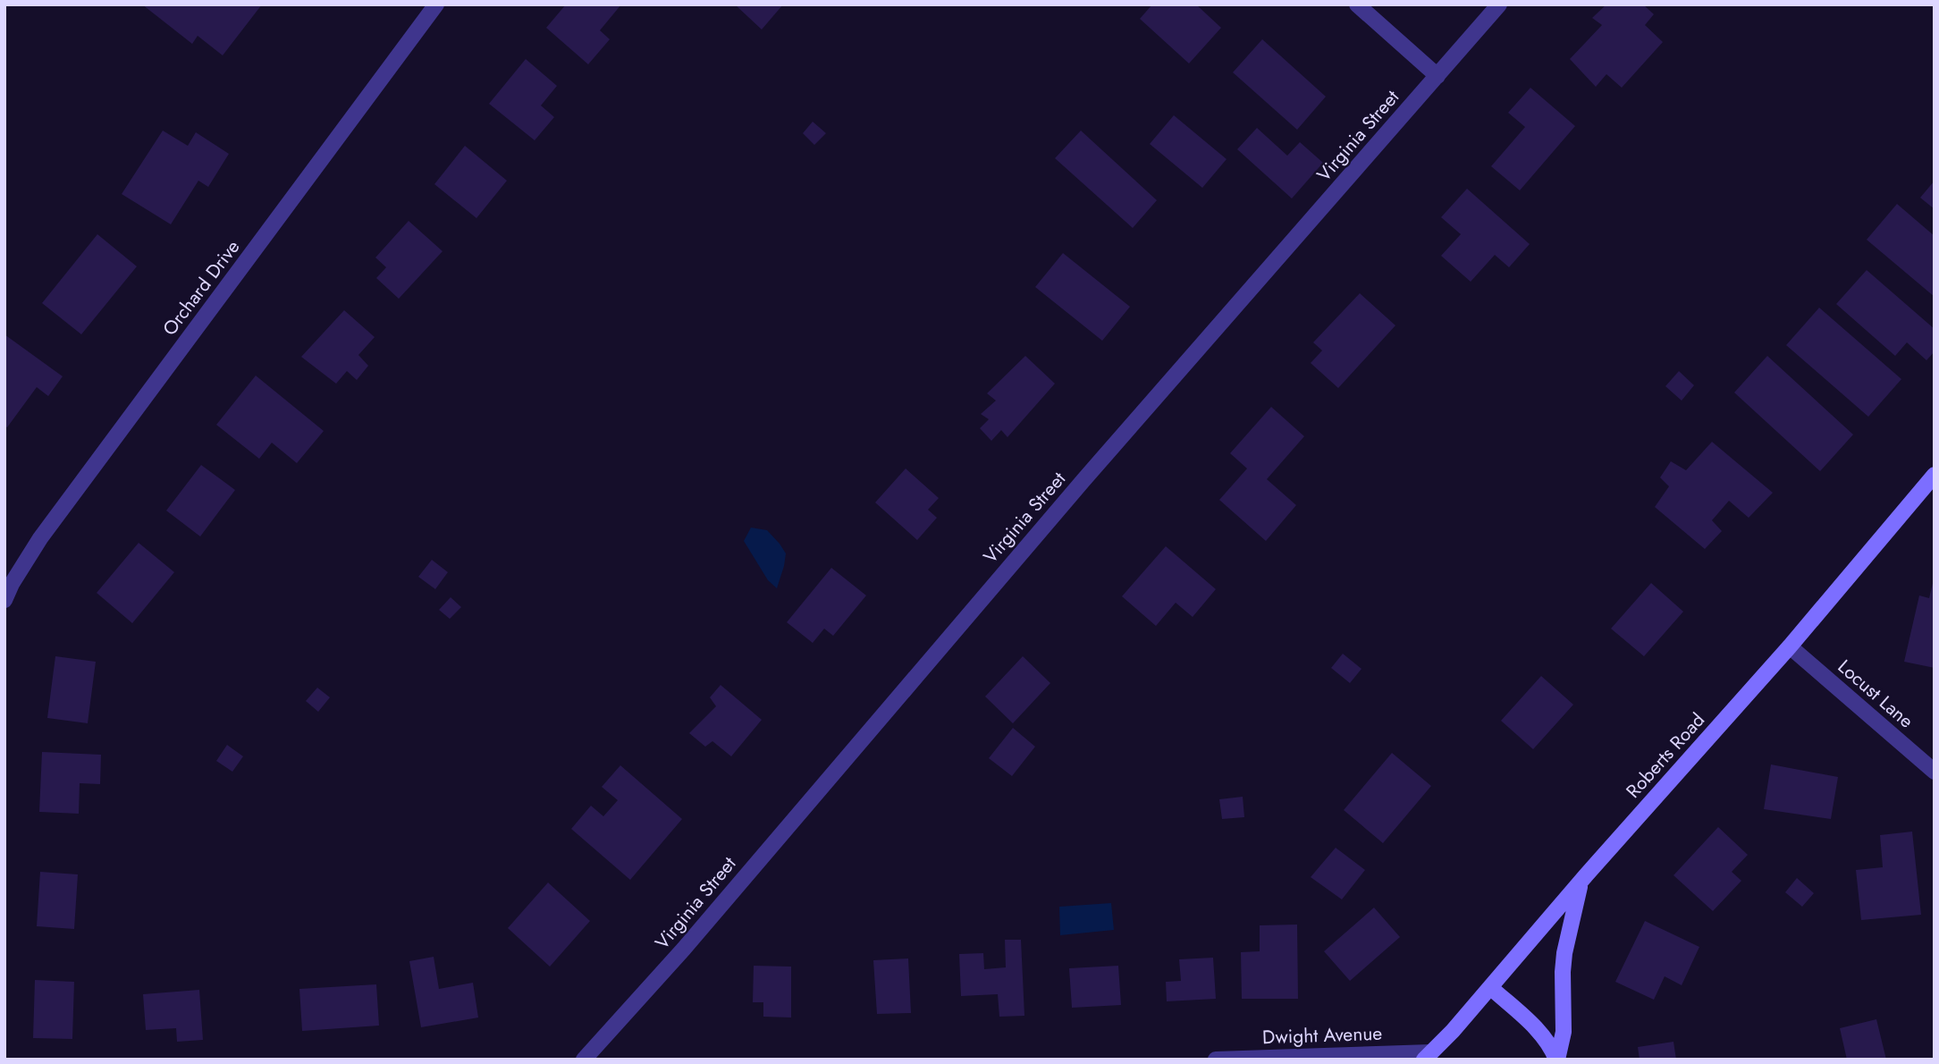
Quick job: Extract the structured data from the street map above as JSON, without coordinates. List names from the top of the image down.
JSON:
{
  "streets": {
    "main road": ["Roberts Road"],
    "street": [
      "Virginia Street",
      "Orchard Drive",
      "Locust Lane",
      "Dwight Avenue"
    ]
  },
  "crossings": [
    ["Locust Lane", "Roberts Road"],
    ["Roberts Road", "Dwight Avenue"]
  ]
}
